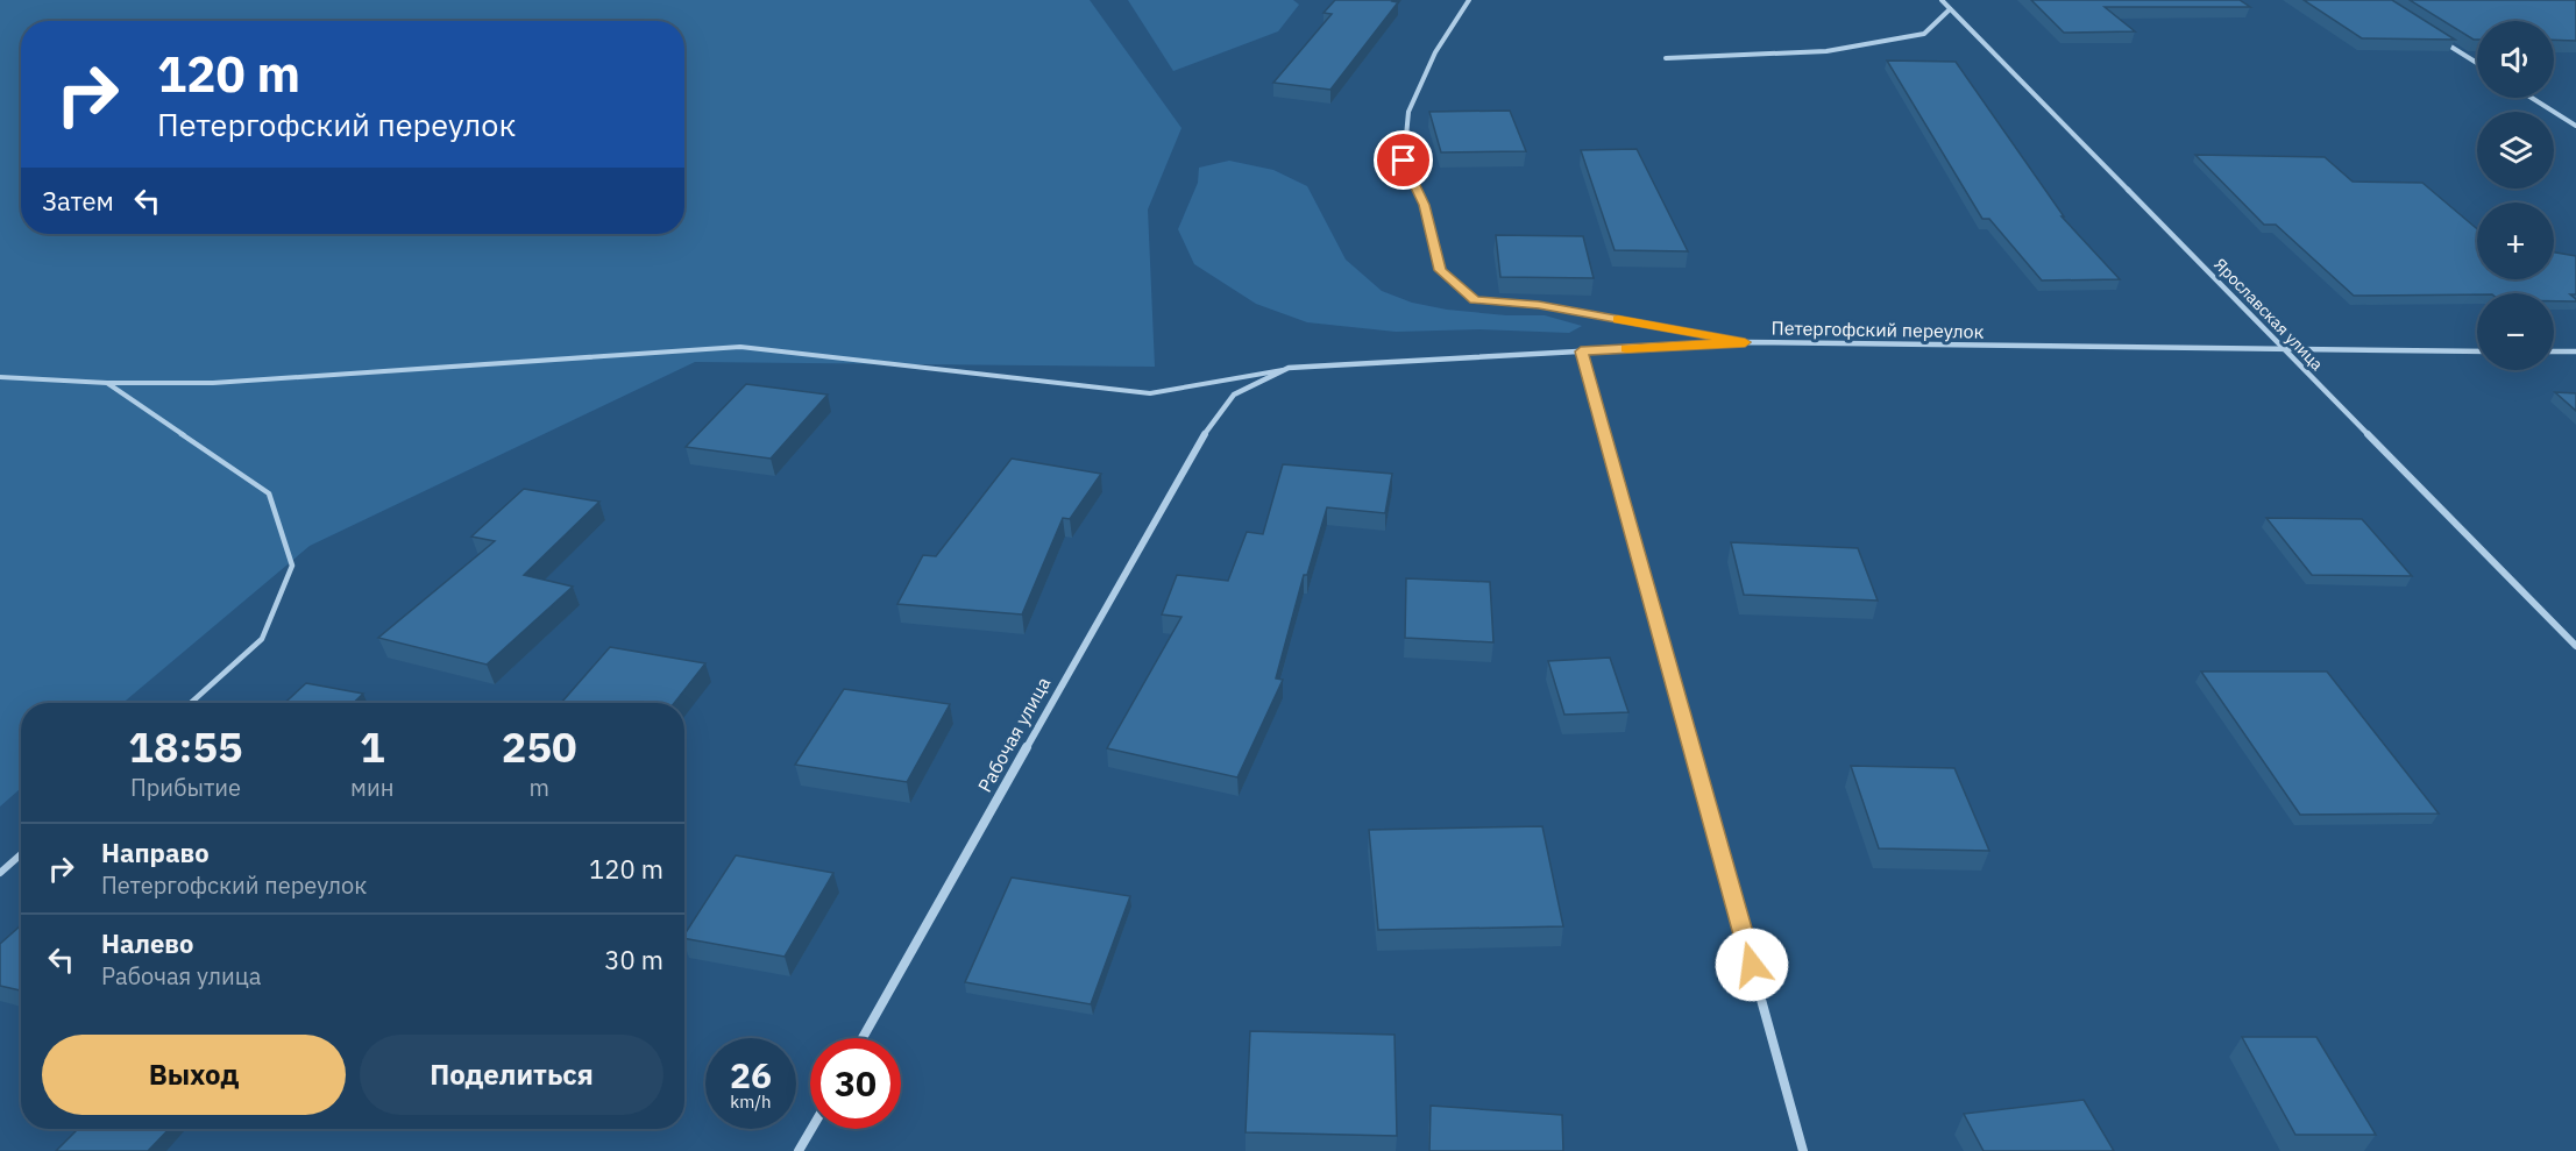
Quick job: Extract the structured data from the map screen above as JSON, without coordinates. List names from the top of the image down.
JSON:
{
  "streets": {
    "street": ["Ярославская улица", "Петергофский переулок", "Рабочая улица"]
  },
  "crossings": [
    ["Ярославская улица", "Петергофский переулок"],
    ["Петергофский переулок", "Рабочая улица"]
  ],
  "page": {
    "map_buttons": ["+", "−"],
    "turn": ["120 m", "Петергофский переулок"],
    "then": "Затем",
    "eta": [
      "18:55",
      "Прибытие",
      "1",
      "мин",
      "250",
      "m"
    ],
    "list": [
      {
        "name": "Направо",
        "note": "Петергофский переулок",
        "value": "120 m"
      },
      {
        "name": "Налево",
        "note": "Рабочая улица",
        "value": "30 m"
      }
    ],
    "buttons": ["Выход", "Поделиться"],
    "speed": "26 km/h",
    "limit": "30"
  }
}
